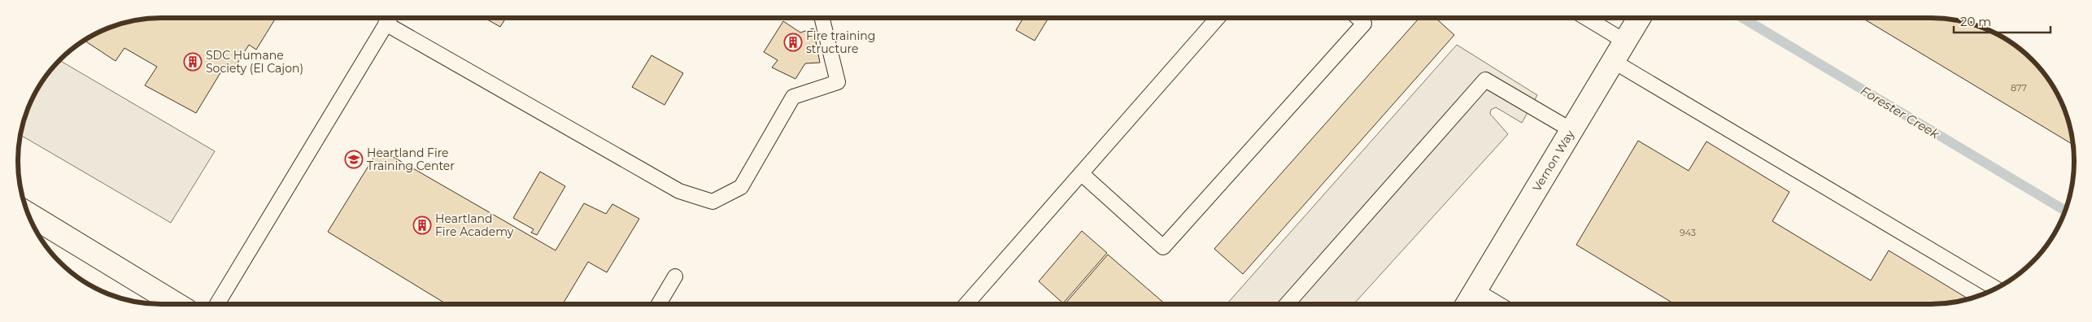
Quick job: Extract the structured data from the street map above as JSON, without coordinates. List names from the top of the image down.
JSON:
{
  "streets": {
    "street": ["Vernon Way"]
  },
  "water": ["Forester Creek"],
  "places": {
    "building": ["Fire training structure", "SDC Humane Society (El Cajon)", "Heartland Fire Academy"],
    "school or university": ["Heartland Fire Training Center"]
  },
  "house_numbers": ["877", "943"],
  "scale_bar": "20 m"
}
